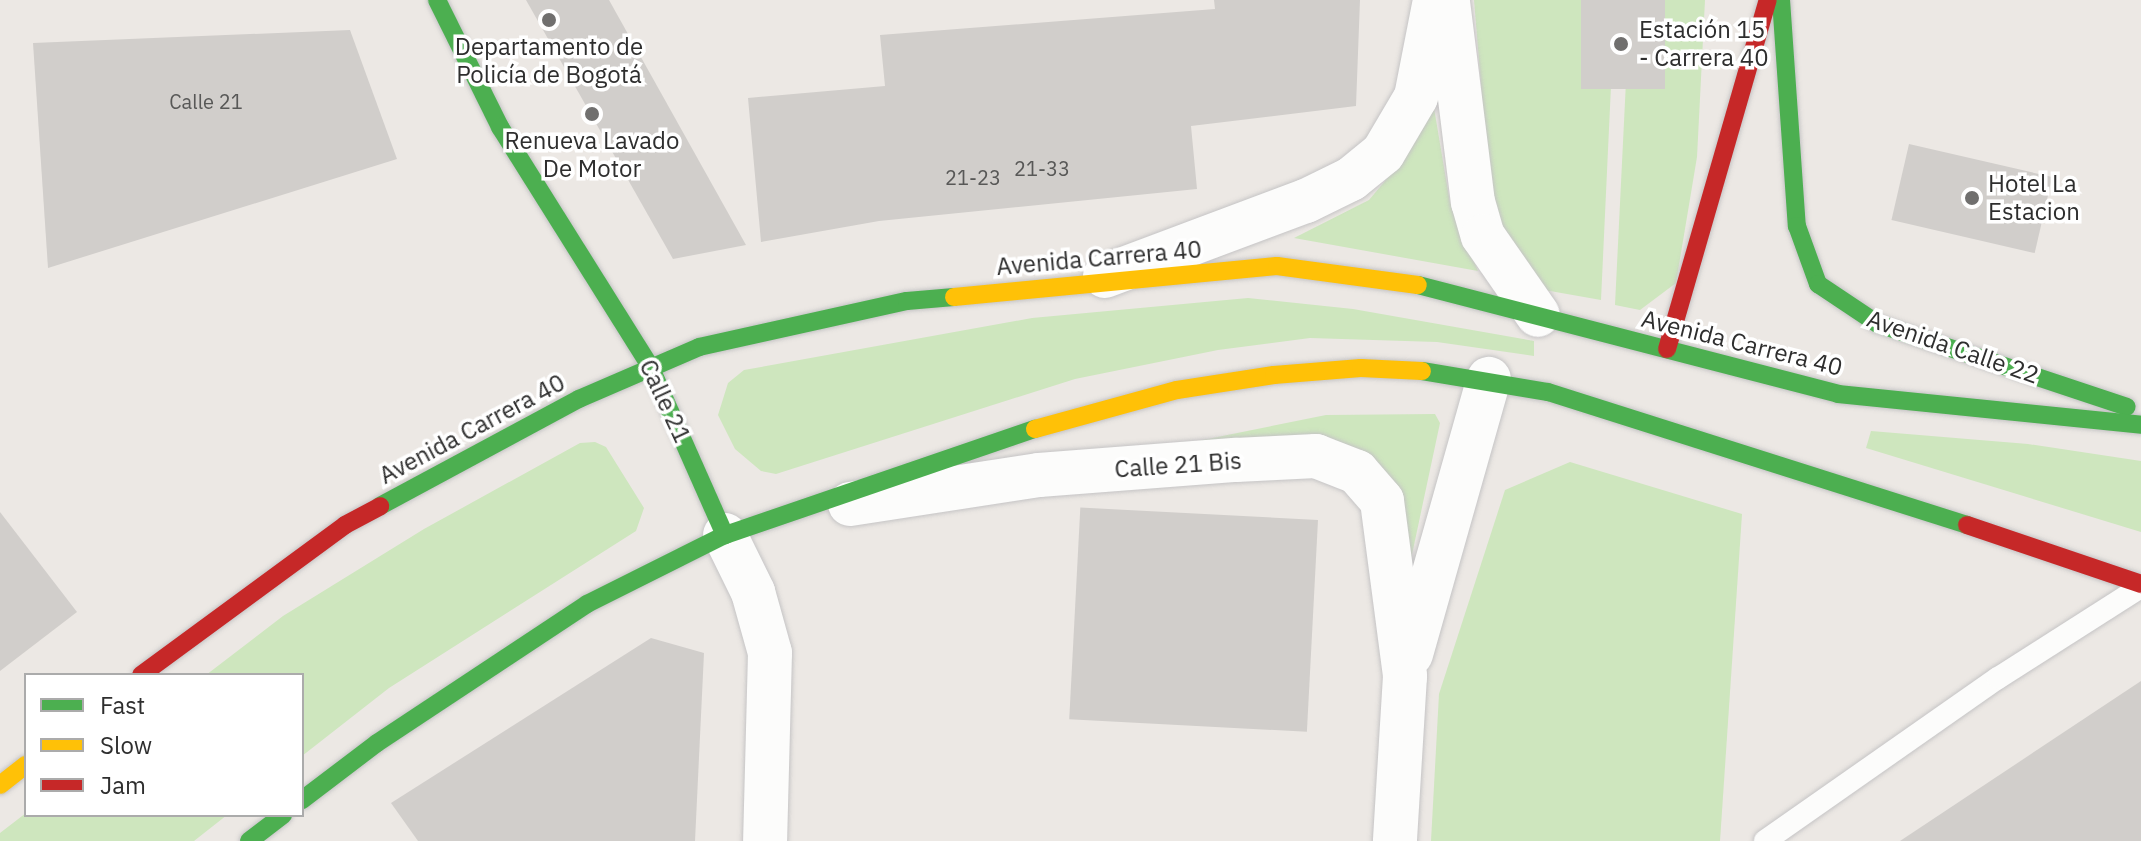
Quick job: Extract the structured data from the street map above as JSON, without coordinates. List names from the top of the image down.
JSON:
{
  "streets": {
    "main road": ["Avenida Carrera 40", "Avenida Calle 22", "Calle 21"],
    "street": ["Calle 21 Bis"]
  },
  "crossings": [
    ["Avenida Carrera 40", "Calle 21"]
  ],
  "places": [
    "Departamento de Policía de Bogotá",
    "Estación 15 - Carrera 40",
    "Renueva Lavado De Motor",
    "Hotel La Estacion"
  ],
  "house_numbers": ["Calle 21", "21-33", "21-23"],
  "legend": ["Fast", "Slow", "Jam"]
}
